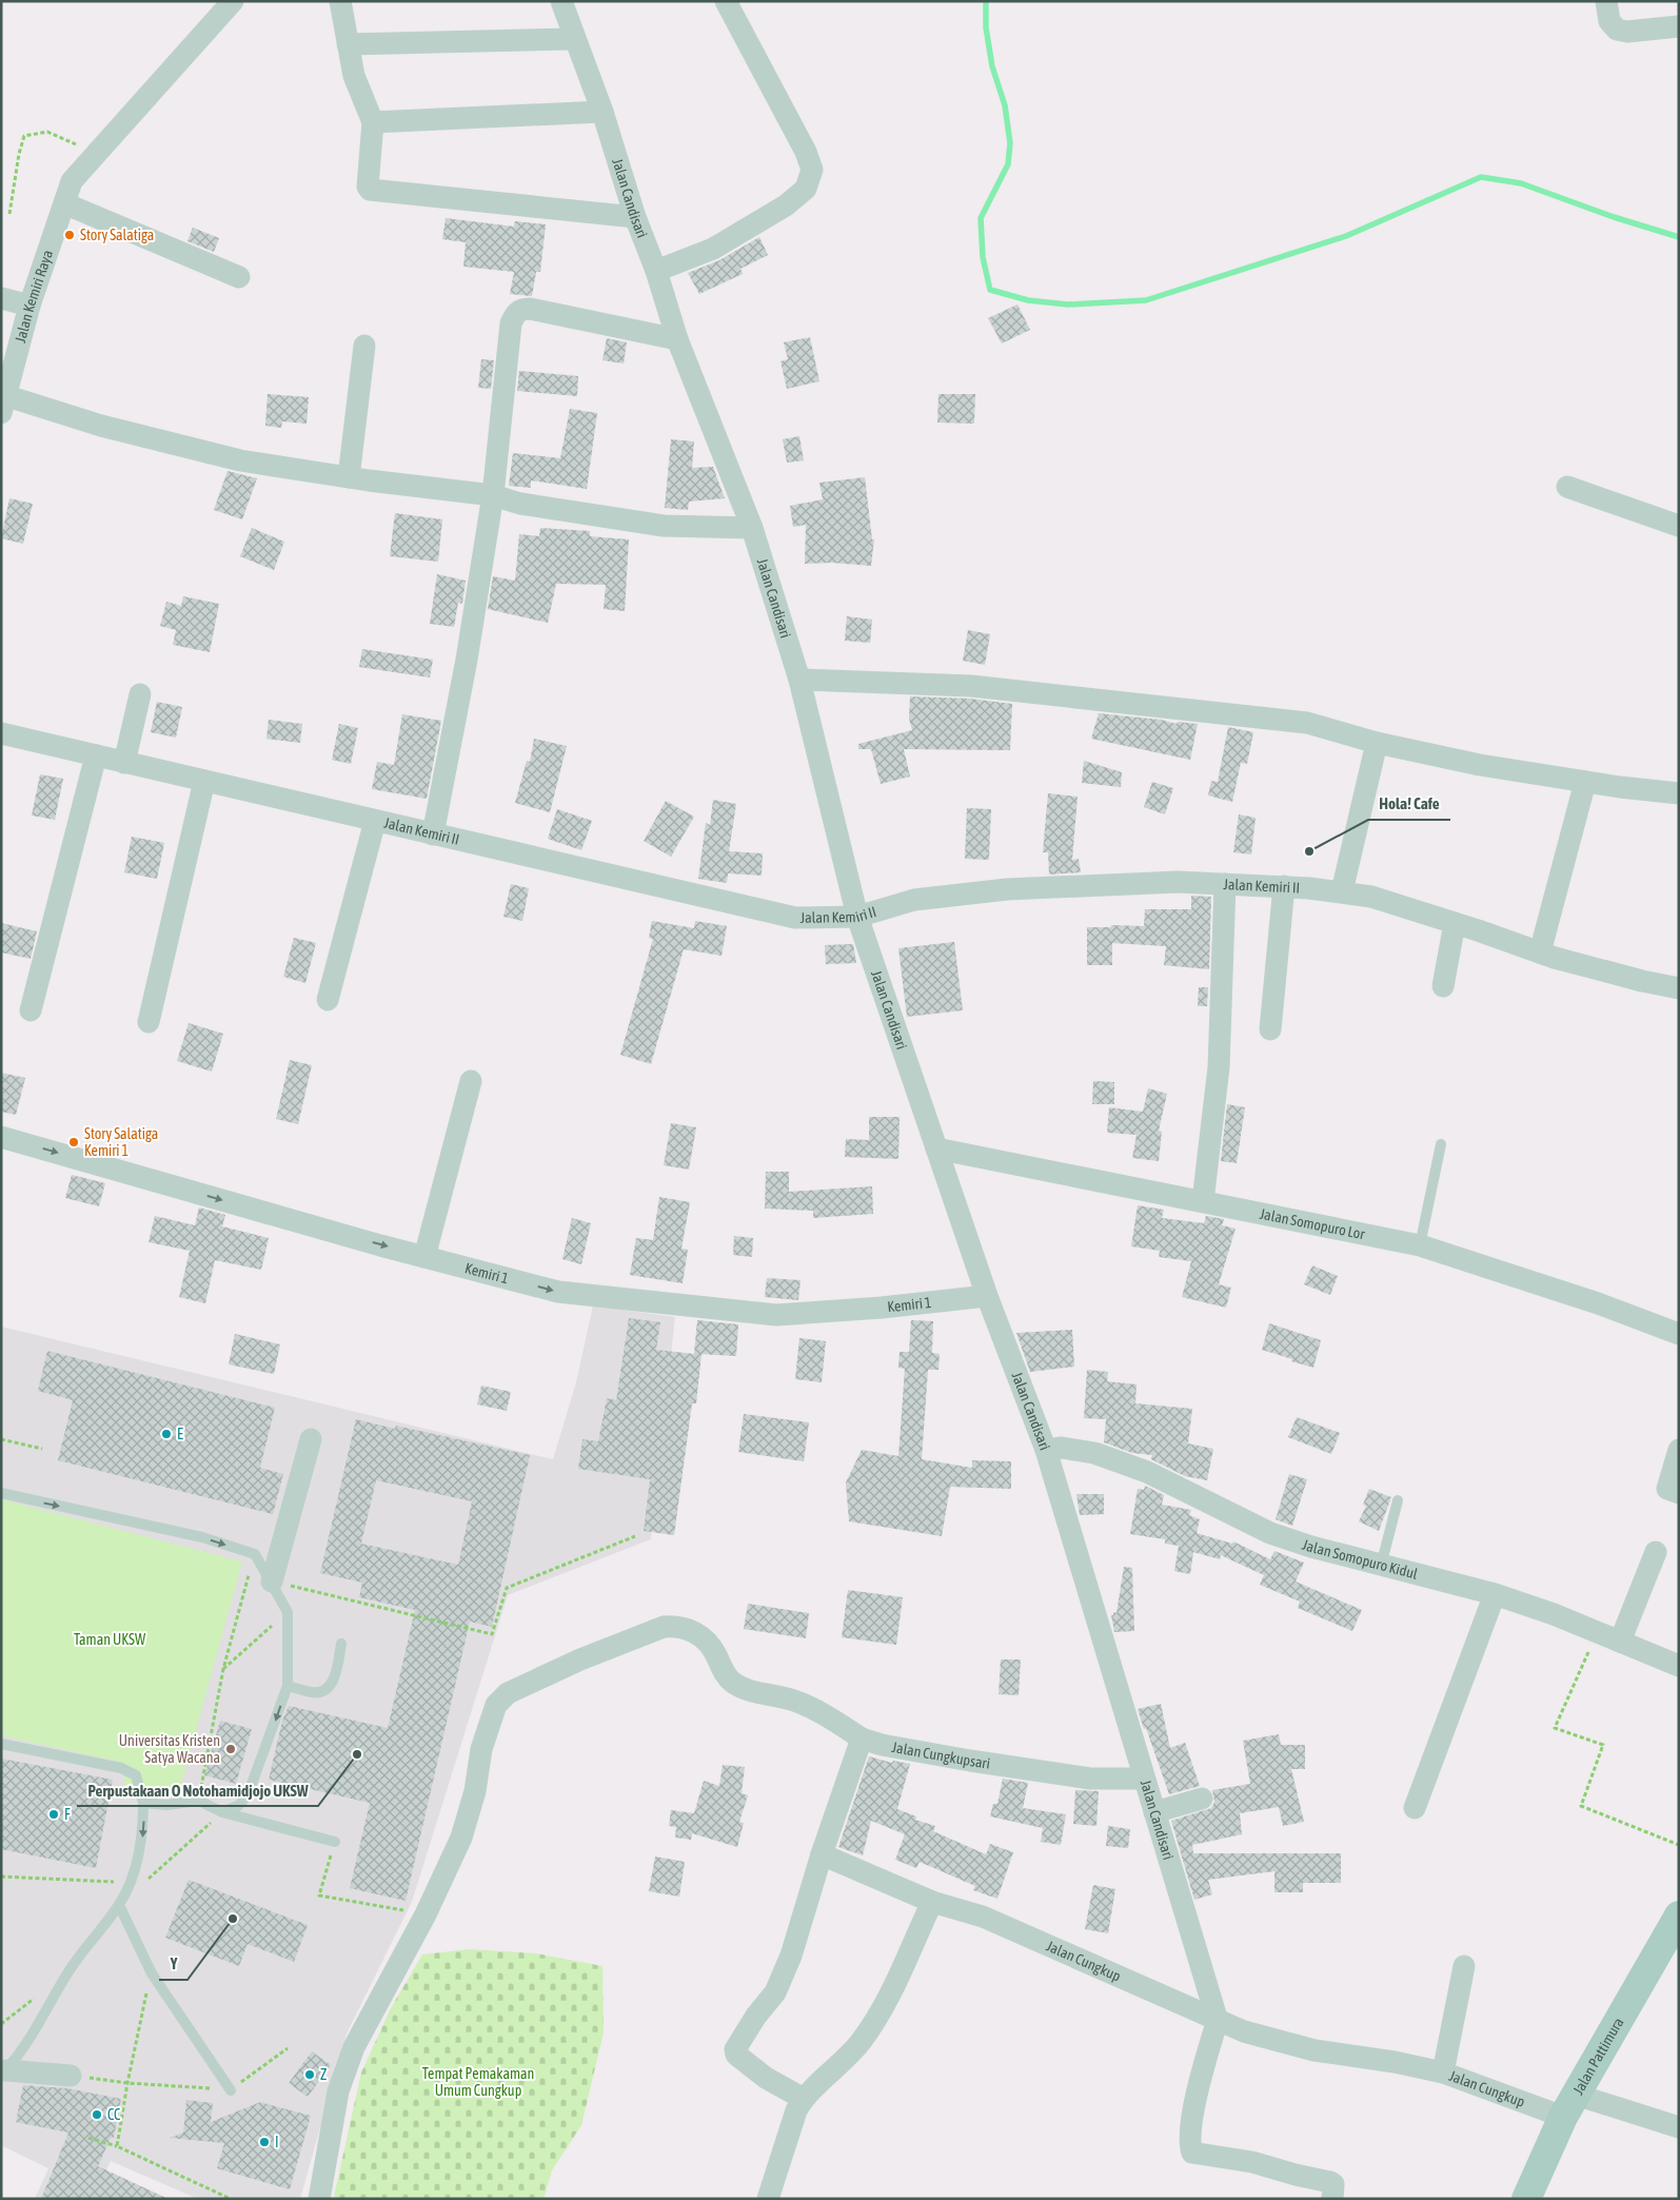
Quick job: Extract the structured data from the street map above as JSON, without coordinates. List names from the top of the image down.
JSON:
{
  "streets": {
    "main road": ["Jalan Pattimura"],
    "street": [
      "Jalan Candisari",
      "Jalan Kemiri Raya",
      "Jalan Kemiri II",
      "Jalan Somopuro Lor",
      "Kemiri 1",
      "Jalan Somopuro Kidul",
      "Jalan Cungkupsari",
      "Jalan Cungkup"
    ]
  },
  "crossings": [
    ["Jalan Candisari", "Jalan Kemiri II"],
    ["Jalan Candisari", "Jalan Somopuro Lor"],
    ["Jalan Candisari", "Kemiri 1"],
    ["Jalan Candisari", "Jalan Somopuro Kidul"],
    ["Jalan Candisari", "Jalan Cungkupsari"],
    ["Jalan Candisari", "Jalan Cungkup"],
    ["Jalan Cungkup", "Jalan Pattimura"]
  ],
  "one_way": ["Kemiri 1"],
  "parks": ["Taman UKSW", "Tempat Pemakaman Umum Cungkup"],
  "places": [
    "Story Salatiga",
    "Hola! Cafe",
    "Story Salatiga Kemiri 1",
    "E",
    "Universitas Kristen Satya Wacana",
    "Perpustakaan O Notohamidjojo UKSW",
    "F",
    "Y",
    "Z",
    "CC",
    "I"
  ]
}
